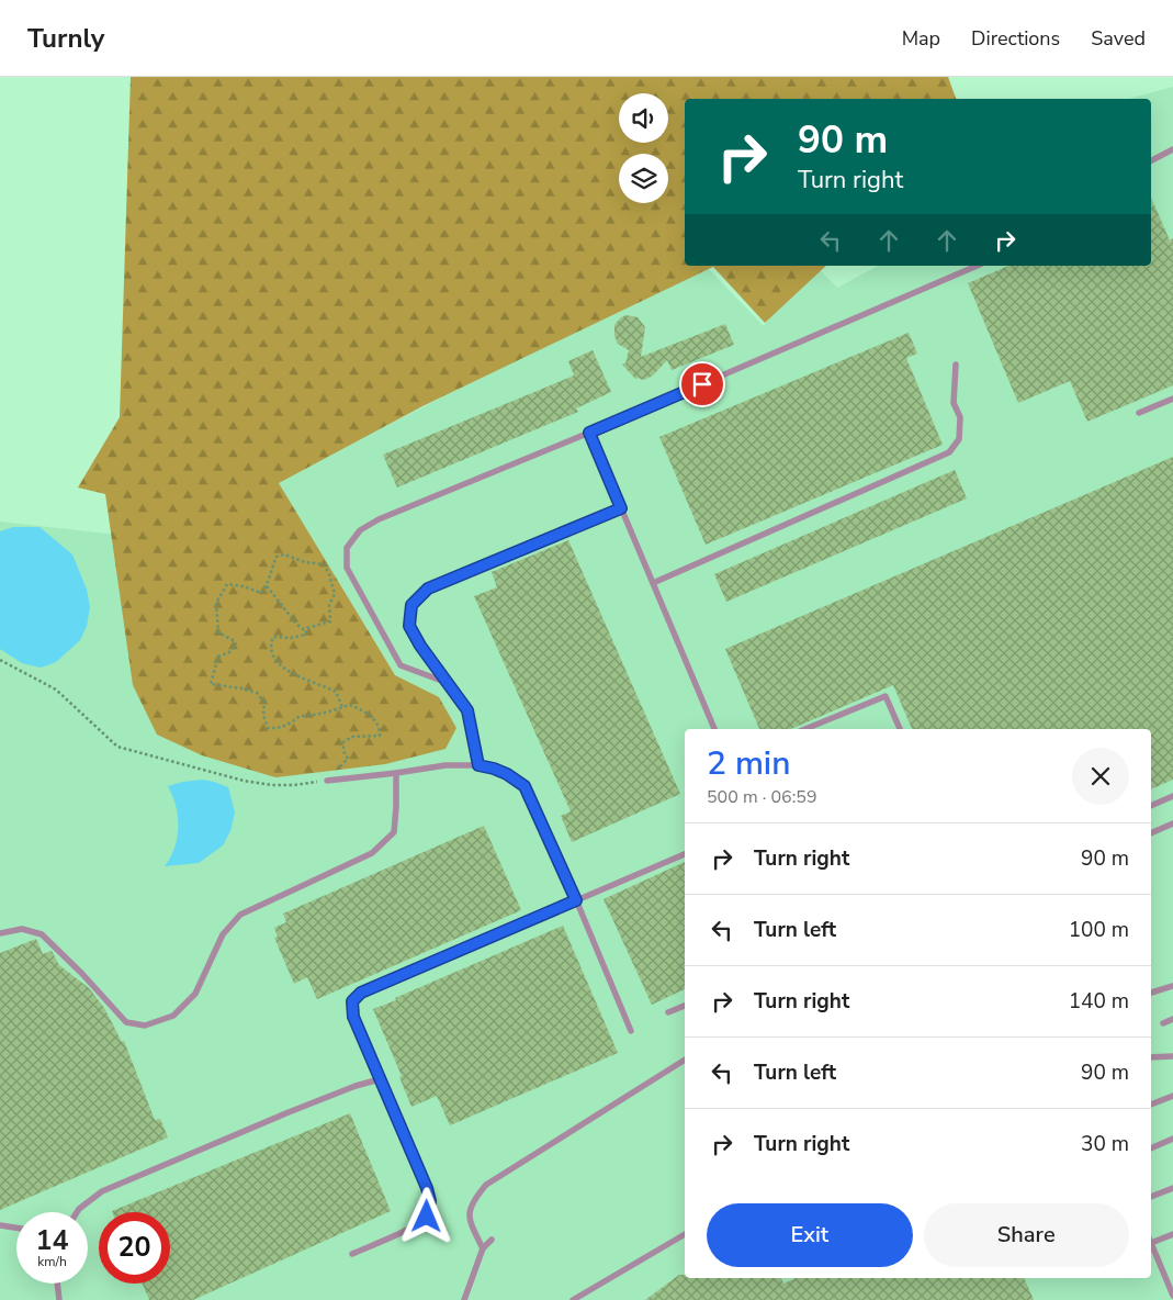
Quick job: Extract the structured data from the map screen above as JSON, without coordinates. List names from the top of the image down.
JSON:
{
  "page": {
    "header": "Turnly",
    "nav": ["Map", "Directions", "Saved"],
    "turn": ["90 m", "Turn right"],
    "heading": ["2 min", "500 m · 06:59"],
    "list": [
      {
        "name": "Turn right",
        "value": "90 m"
      },
      {
        "name": "Turn left",
        "value": "100 m"
      },
      {
        "name": "Turn right",
        "value": "140 m"
      },
      {
        "name": "Turn left",
        "value": "90 m"
      },
      {
        "name": "Turn right",
        "value": "30 m"
      }
    ],
    "buttons": ["Exit", "Share"],
    "speed": "14 km/h",
    "limit": "20"
  }
}
